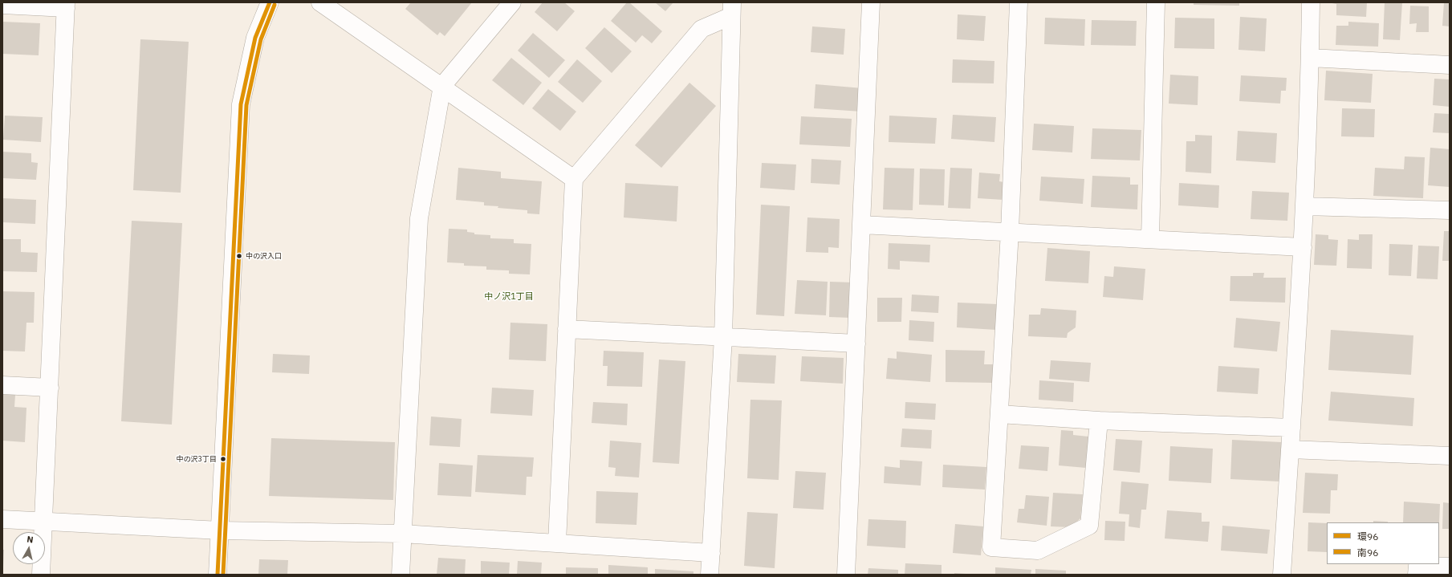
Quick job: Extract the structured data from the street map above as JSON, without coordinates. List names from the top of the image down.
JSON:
{
  "districts": ["中ノ沢1丁目"],
  "places": ["中の沢入口", "中の沢3丁目"],
  "lines": ["transit line 環96", "transit line 南96"],
  "legend": ["環96", "南96"],
  "north": "top"
}
